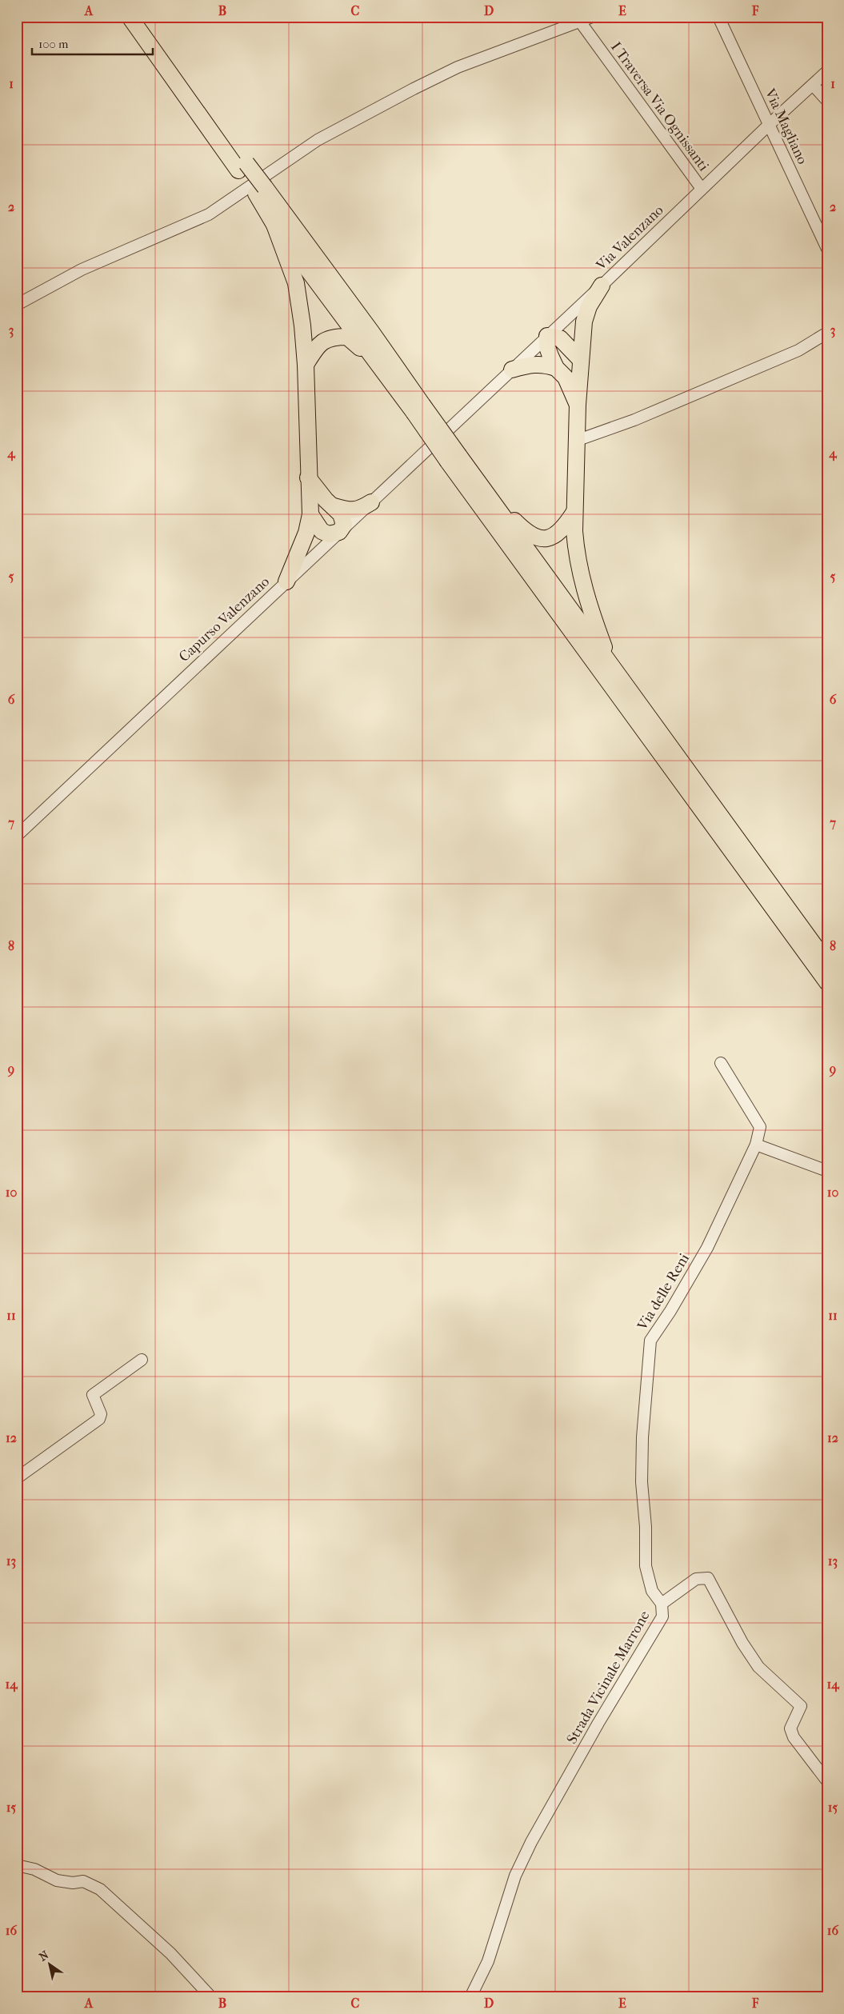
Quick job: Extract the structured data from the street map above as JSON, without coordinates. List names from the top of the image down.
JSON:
{
  "streets": {
    "street": [
      "I Traversa Via Ognissanti",
      "Via Magliano",
      "Via Valenzano",
      "Capurso Valenzano",
      "Via delle Reni",
      "Strada Vicinale Marrone"
    ]
  },
  "crossings": [
    ["I Traversa Via Ognissanti", "Via Valenzano"],
    ["Via Magliano", "Via Valenzano"],
    ["Via Valenzano", "Capurso Valenzano"],
    ["Via delle Reni", "Strada Vicinale Marrone"]
  ],
  "scale_bar": "100 m",
  "north": "top left",
  "grid": {
    "columns": [
      "A",
      "B",
      "C",
      "D",
      "E",
      "F"
    ],
    "rows": [
      "1",
      "2",
      "3",
      "4",
      "5",
      "6",
      "7",
      "8",
      "9",
      "10",
      "11",
      "12",
      "13",
      "14",
      "15",
      "16"
    ]
  }
}
